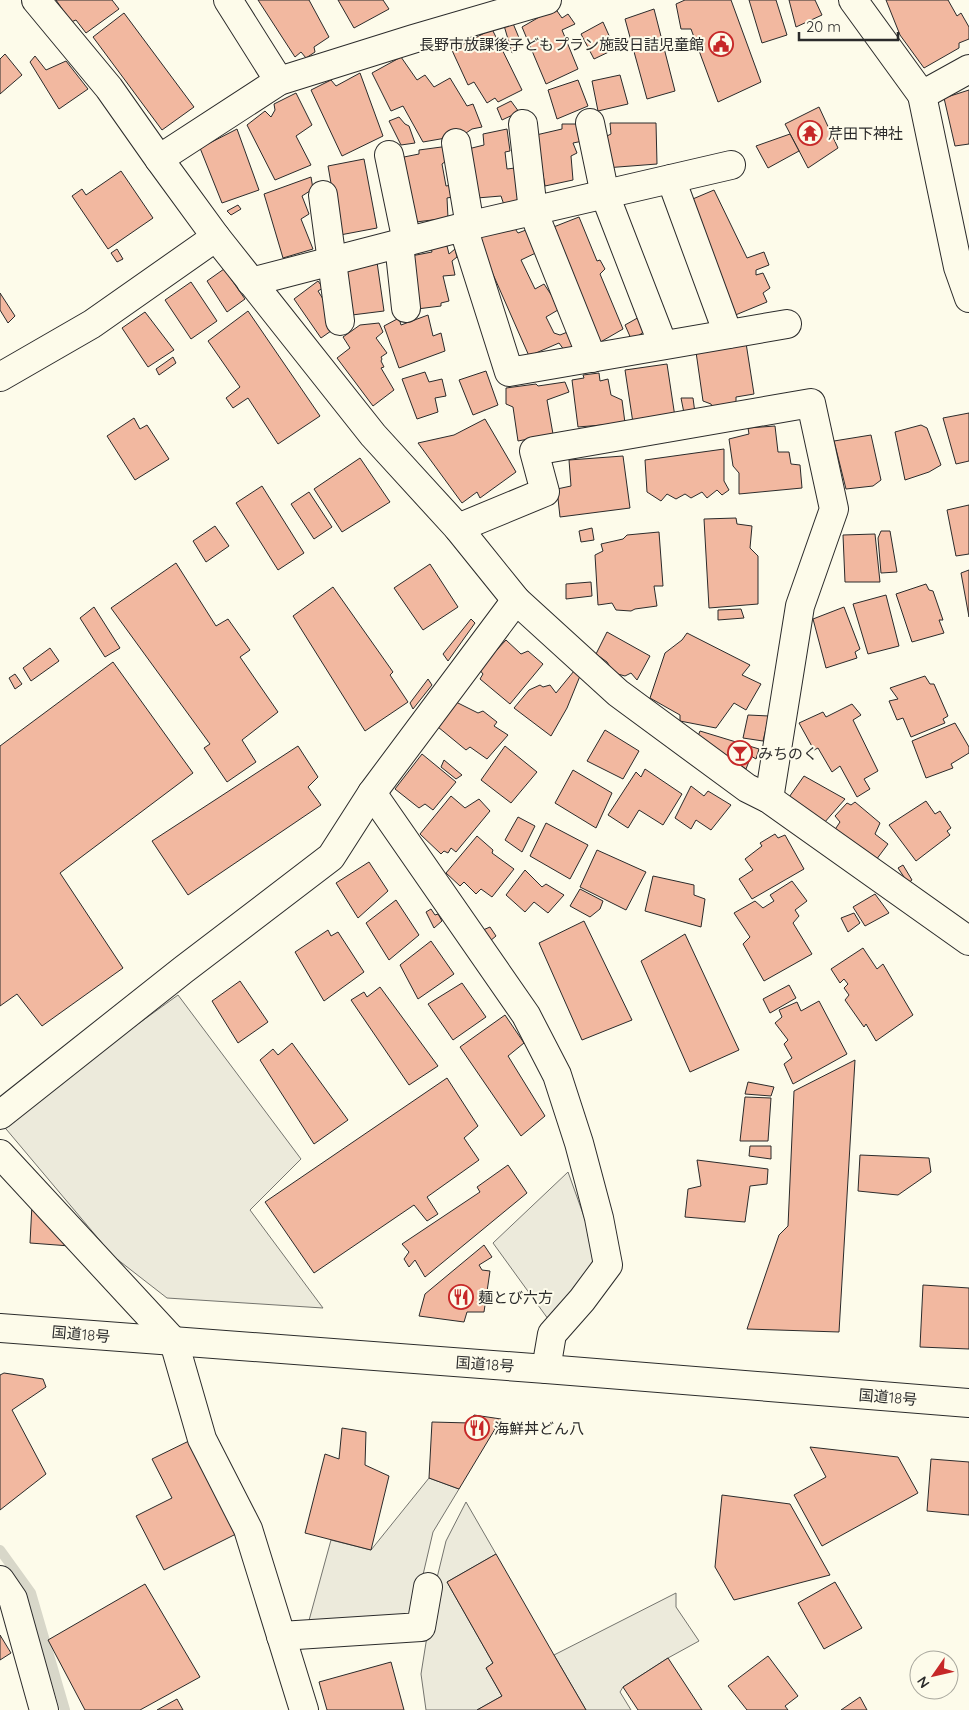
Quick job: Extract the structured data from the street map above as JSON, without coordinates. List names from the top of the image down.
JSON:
{
  "streets": {
    "main road": ["国道18号"]
  },
  "places": {
    "public building": ["長野市放課後子どもプラン施設日詰児童館"],
    "temple": ["芹田下神社"],
    "bar": ["みちのく"],
    "restaurant": ["麺とび六方", "海鮮丼どん八"]
  },
  "scale_bar": "20 m",
  "north": "bottom left"
}
